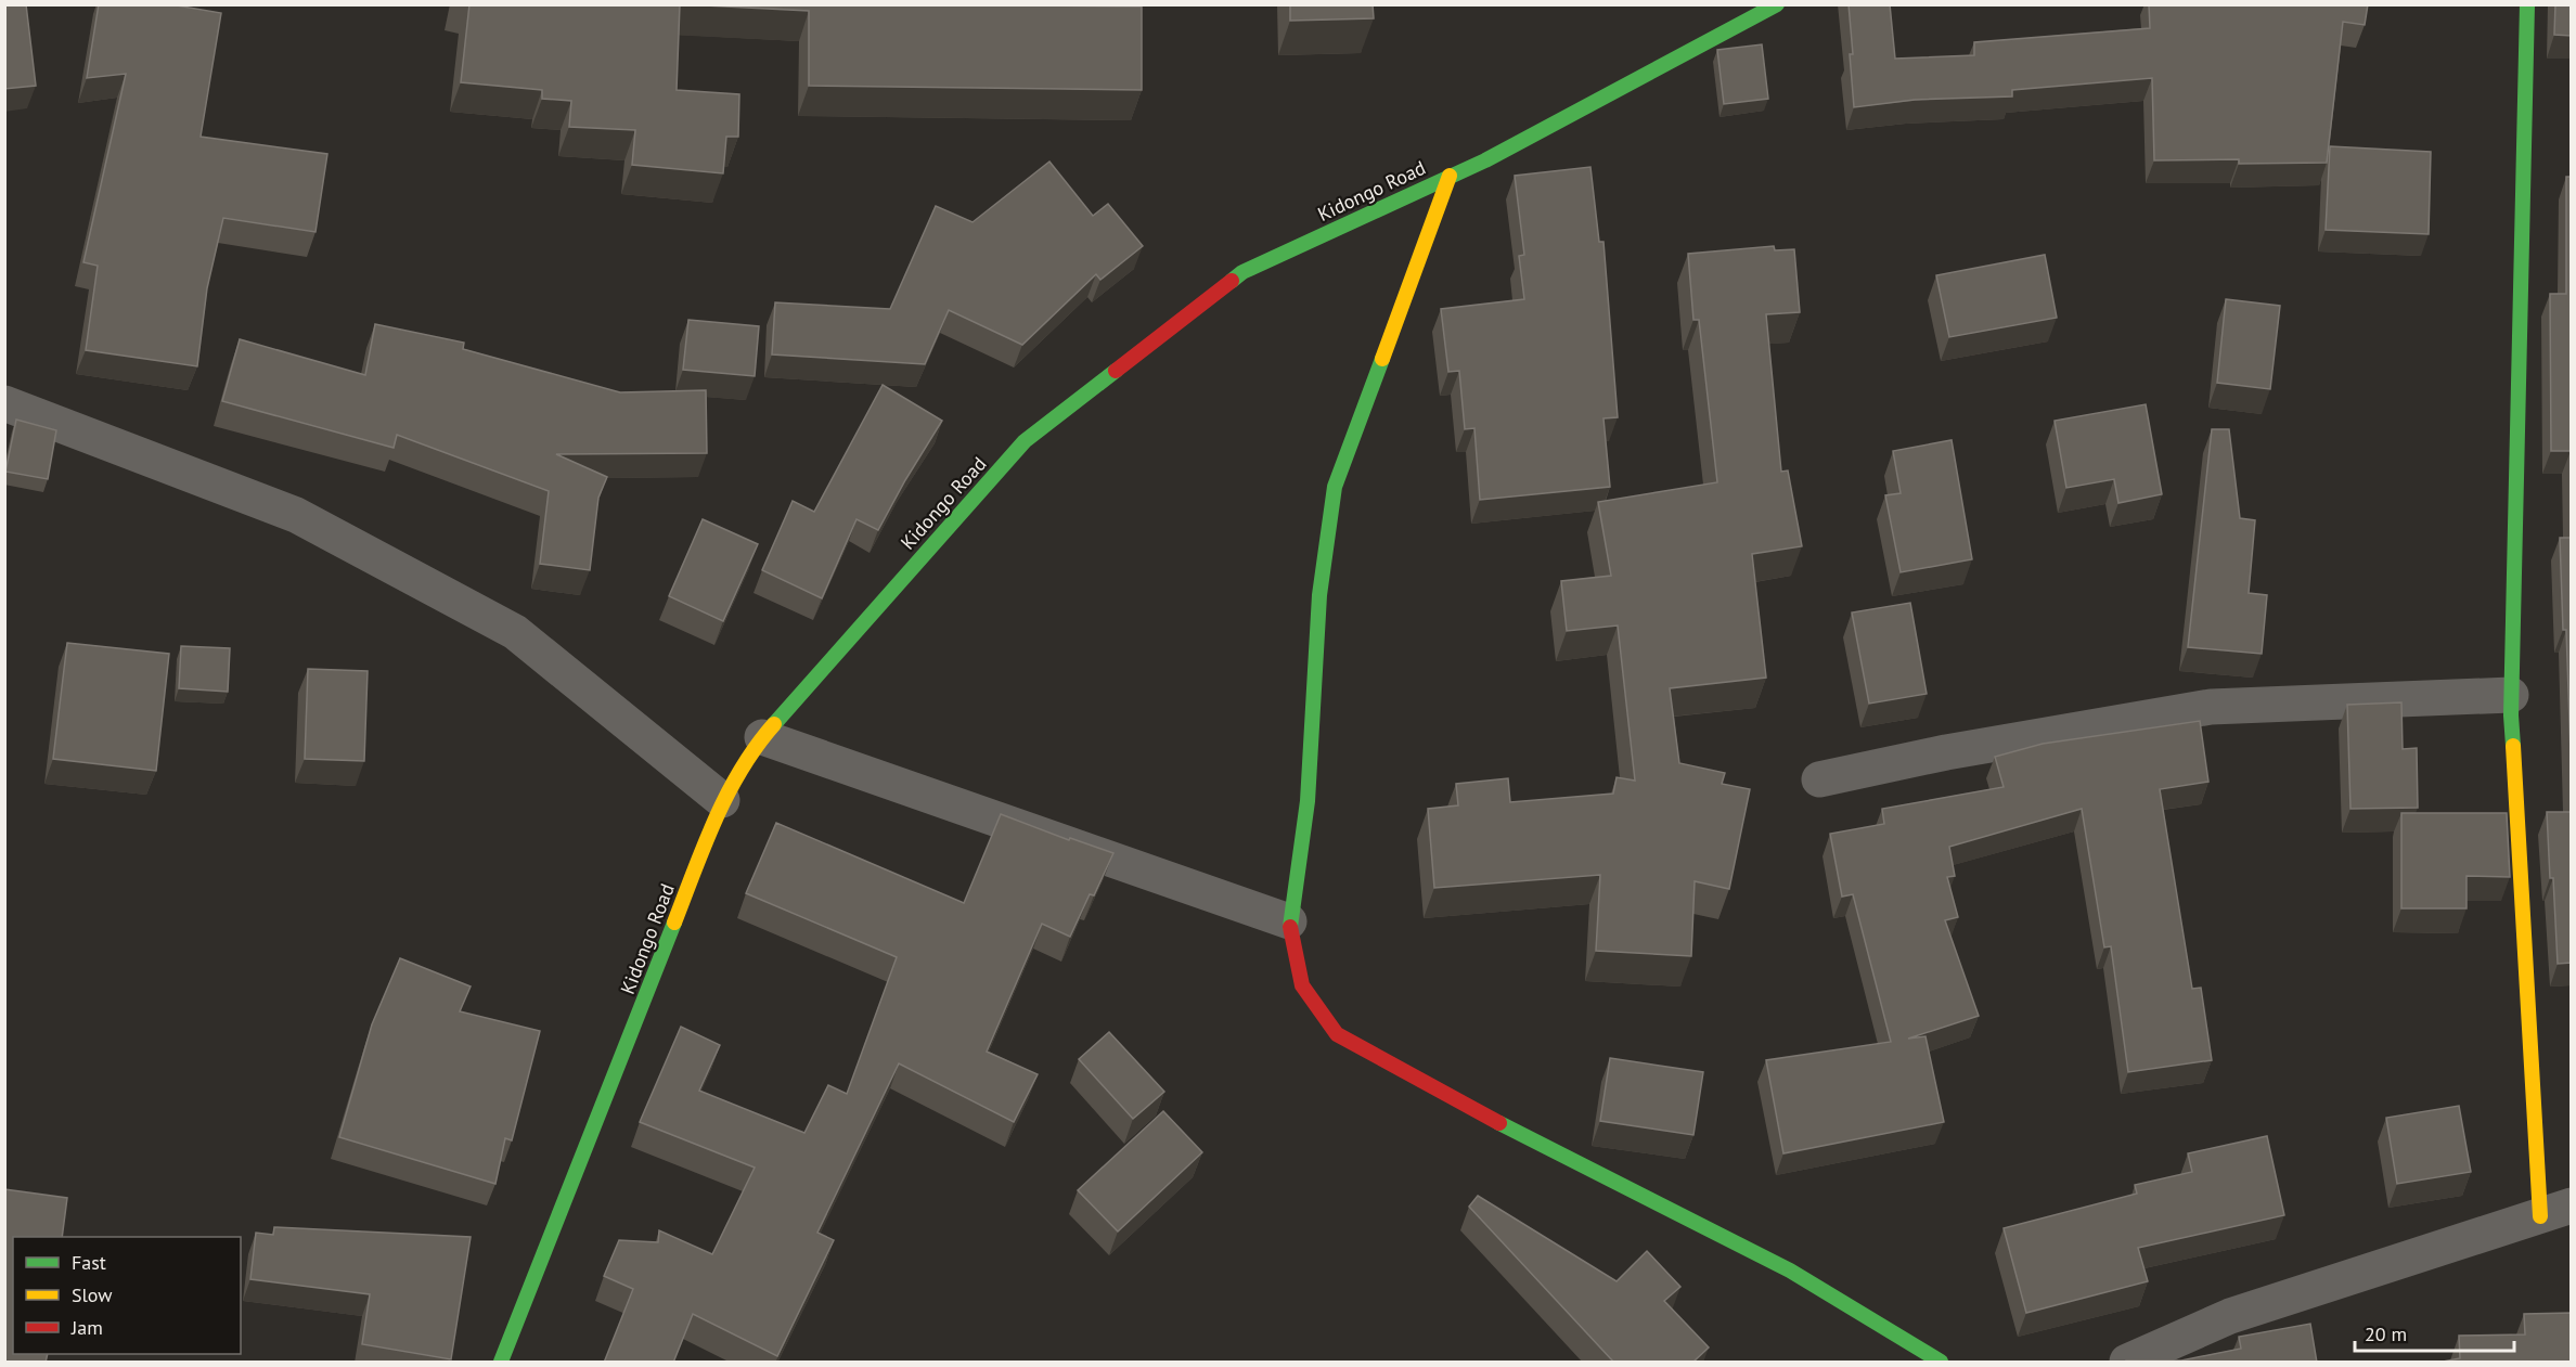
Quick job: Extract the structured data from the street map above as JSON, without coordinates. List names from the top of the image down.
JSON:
{
  "streets": {
    "street": ["Kidongo Road"]
  },
  "legend": ["Fast", "Slow", "Jam"],
  "scale_bar": "20 m"
}
